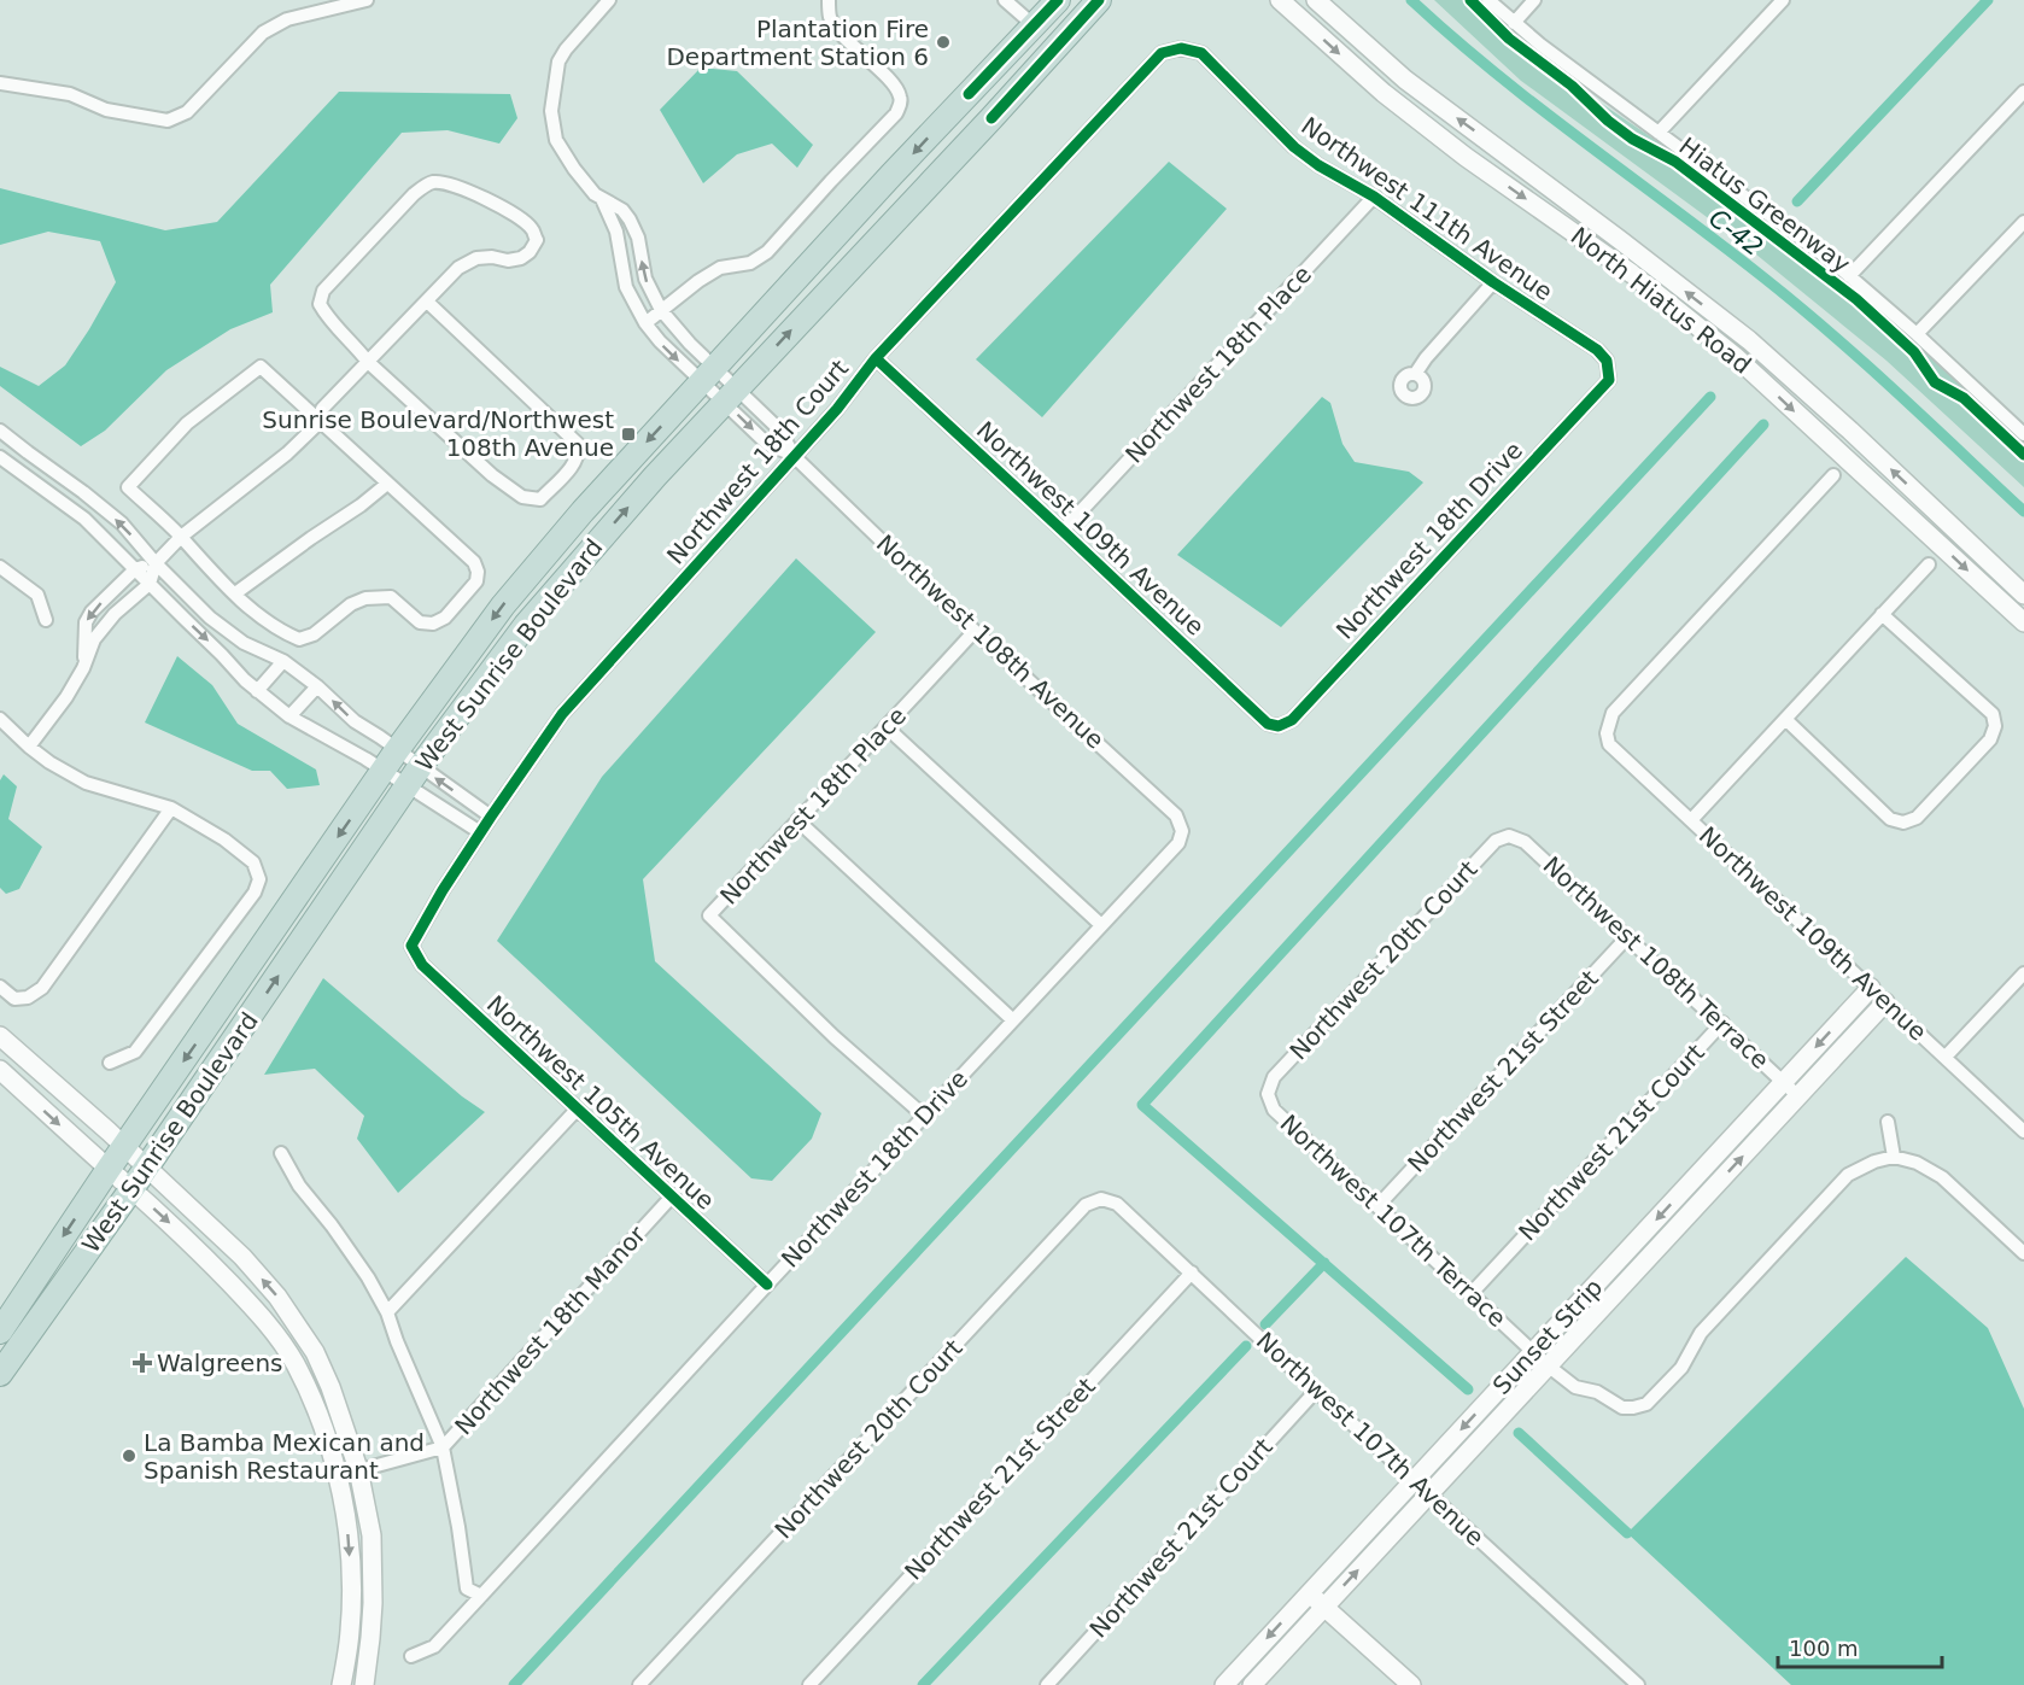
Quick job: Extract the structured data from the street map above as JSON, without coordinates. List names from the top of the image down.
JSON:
{
  "streets": {
    "highway": ["West Sunrise Boulevard"],
    "main road": ["North Hiatus Road", "Sunset Strip"],
    "street": [
      "Northwest 111th Avenue",
      "Northwest 18th Place",
      "Northwest 18th Court",
      "Northwest 109th Avenue",
      "Northwest 18th Drive",
      "Northwest 108th Avenue",
      "Northwest 20th Court",
      "Northwest 108th Terrace",
      "Northwest 21st Street",
      "Northwest 105th Avenue",
      "Northwest 21st Court",
      "Northwest 107th Terrace",
      "Northwest 18th Manor",
      "Northwest 107th Avenue"
    ],
    "cycle path": ["Hiatus Greenway"]
  },
  "crossings": [
    ["Northwest 111th Avenue", "Northwest 18th Place"],
    ["Northwest 111th Avenue", "Northwest 18th Court"],
    ["Northwest 111th Avenue", "Northwest 18th Drive"],
    ["Northwest 18th Place", "Northwest 109th Avenue"],
    ["Northwest 18th Place", "Northwest 18th Drive"],
    ["Northwest 18th Place", "Northwest 108th Avenue"],
    ["Northwest 18th Court", "Northwest 109th Avenue"],
    ["Northwest 18th Court", "Northwest 108th Avenue"],
    ["Northwest 18th Court", "Northwest 105th Avenue"],
    ["Northwest 109th Avenue", "Northwest 18th Drive"],
    ["Northwest 109th Avenue", "Sunset Strip"],
    ["Northwest 18th Drive", "Northwest 108th Avenue"],
    ["Northwest 18th Drive", "Northwest 105th Avenue"],
    ["Northwest 108th Avenue", "West Sunrise Boulevard"],
    ["Northwest 20th Court", "Northwest 108th Terrace"],
    ["Northwest 20th Court", "Northwest 107th Terrace"],
    ["Northwest 20th Court", "Northwest 107th Avenue"],
    ["Northwest 108th Terrace", "Northwest 21st Street"],
    ["Northwest 108th Terrace", "Northwest 21st Court"],
    ["Northwest 108th Terrace", "Sunset Strip"],
    ["Northwest 21st Street", "Northwest 107th Terrace"],
    ["Northwest 21st Street", "Northwest 107th Avenue"],
    ["Northwest 105th Avenue", "Northwest 18th Manor"],
    ["Northwest 21st Court", "Northwest 107th Terrace"],
    ["Northwest 21st Court", "Northwest 107th Avenue"],
    ["Northwest 107th Terrace", "Sunset Strip"],
    ["Sunset Strip", "Northwest 107th Avenue"]
  ],
  "water": ["C-42"],
  "places": {
    "other": ["Plantation Fire Department Station 6", "La Bamba Mexican and Spanish Restaurant"],
    "transit": ["Sunrise Boulevard/Northwest 108th Avenue"],
    "health": ["Walgreens"]
  },
  "scale_bar": "100 m"
}
